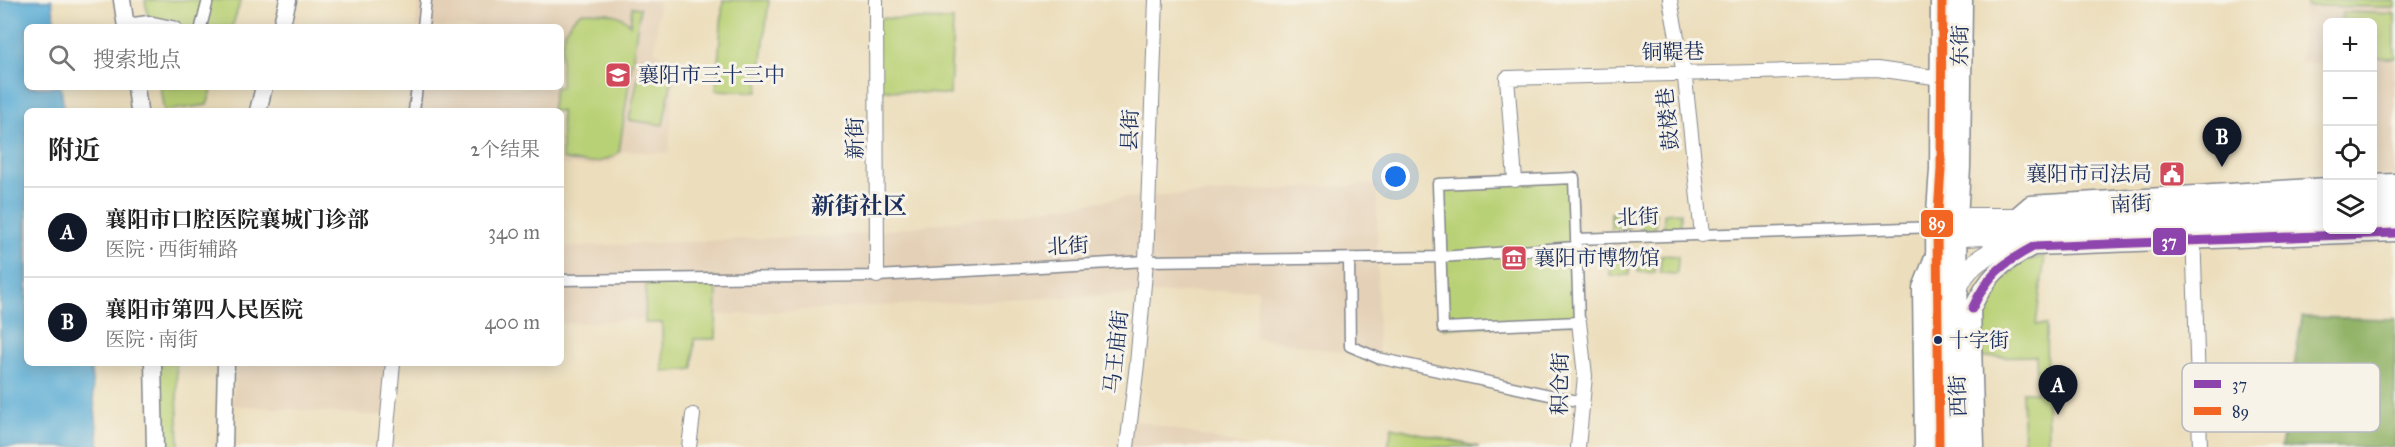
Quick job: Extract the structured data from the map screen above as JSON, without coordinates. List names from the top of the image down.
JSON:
{
  "streets": {
    "main road": ["东街", "南街", "西街"],
    "street": [
      "铜鞮巷",
      "鼓楼巷",
      "县街",
      "新街",
      "北街",
      "马王庙街",
      "积仓街"
    ]
  },
  "crossings": [
    ["东街", "铜鞮巷"],
    ["东街", "南街"],
    ["东街", "北街"],
    ["东街", "西街"],
    ["铜鞮巷", "鼓楼巷"],
    ["鼓楼巷", "北街"],
    ["县街", "北街"],
    ["县街", "马王庙街"],
    ["新街", "北街"],
    ["南街", "北街"],
    ["南街", "西街"],
    ["北街", "马王庙街"],
    ["北街", "西街"]
  ],
  "districts": ["新街社区"],
  "places": {
    "school or university": ["襄阳市三十三中"],
    "public building": ["襄阳市司法局"],
    "museum": ["襄阳市博物馆"],
    "other": ["十字街"]
  },
  "lines": ["transit line 89", "transit line 37"],
  "legend": ["37", "89"],
  "page": {
    "map_buttons": ["+", "−"],
    "search": "搜索地点",
    "heading": ["附近", "2个结果"],
    "pins": ["B", "A"],
    "list": [
      {
        "mark": "A",
        "name": "襄阳市口腔医院襄城门诊部",
        "note": "医院 · 西街辅路",
        "value": "340 m"
      },
      {
        "mark": "B",
        "name": "襄阳市第四人民医院",
        "note": "医院 · 南街",
        "value": "400 m"
      }
    ]
  }
}
